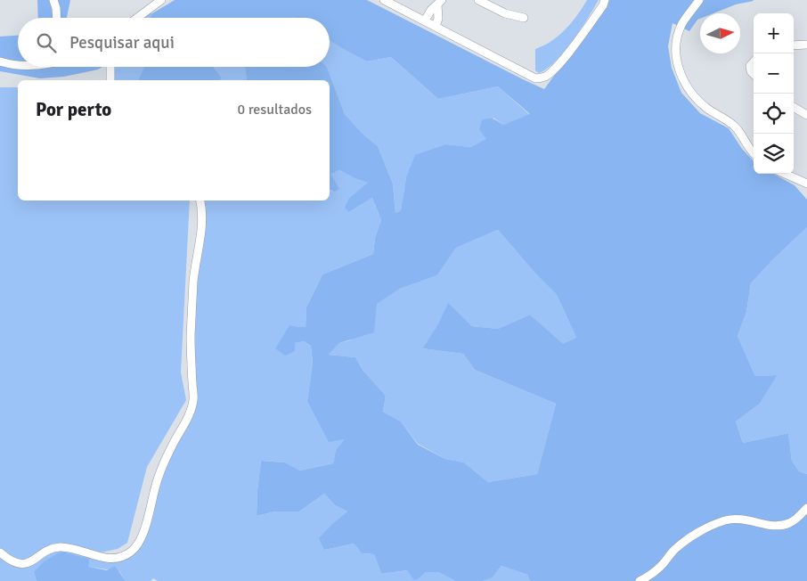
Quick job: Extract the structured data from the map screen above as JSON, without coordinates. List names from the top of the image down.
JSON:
{
  "north": "right",
  "page": {
    "map_buttons": ["+", "−"],
    "search": "Pesquisar aqui",
    "heading": ["Por perto", "0 resultados"]
  }
}
